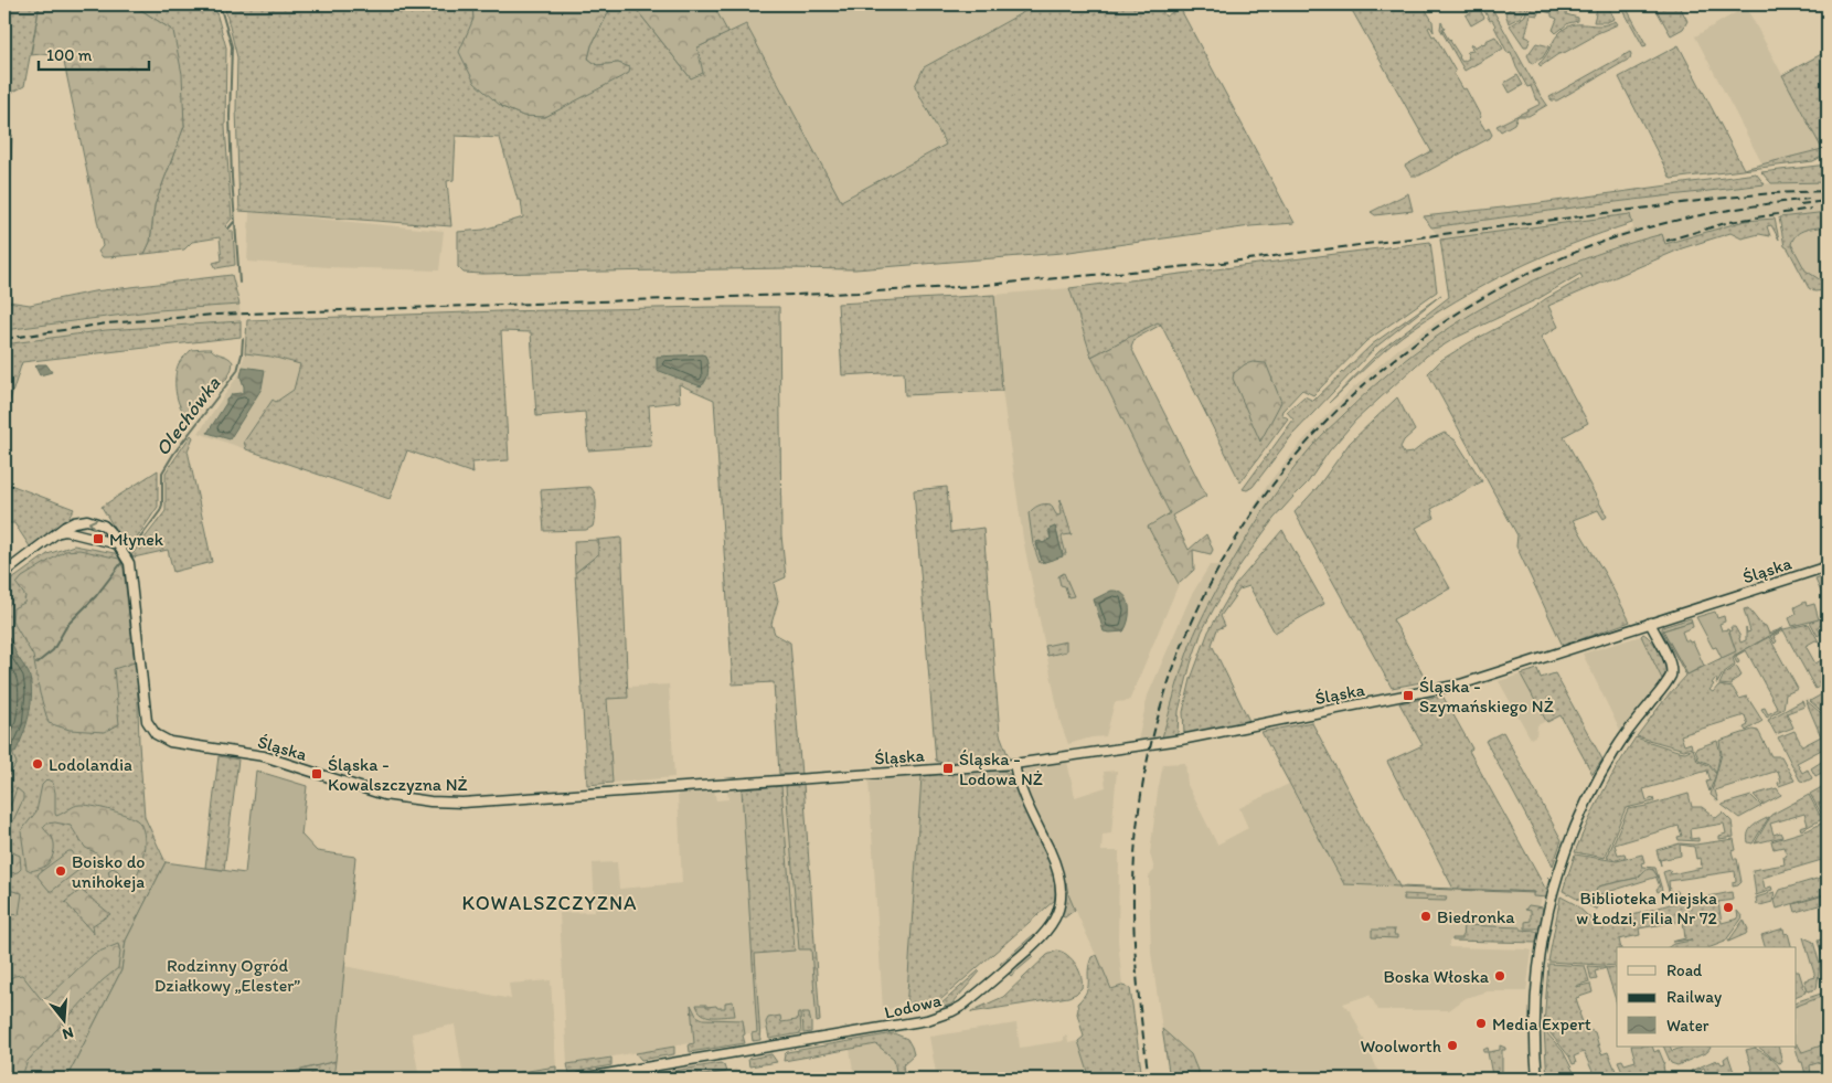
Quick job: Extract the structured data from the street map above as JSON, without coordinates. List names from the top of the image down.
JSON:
{
  "streets": {
    "street": ["Śląska", "Lodowa"]
  },
  "crossings": [
    ["Śląska", "Lodowa"]
  ],
  "districts": ["KOWALSZCZYZNA"],
  "water": ["Olechówka"],
  "parks": ["Rodzinny Ogród Działkowy „Elester”"],
  "places": {
    "transit": [
      "Młynek",
      "Śląska - Szymańskiego NŻ",
      "Śląska - Lodowa NŻ",
      "Śląska - Kowalszczyzna NŻ"
    ],
    "other": [
      "Lodolandia",
      "Boisko do unihokeja",
      "Biblioteka Miejska w Łodzi, Filia Nr 72",
      "Biedronka",
      "Boska Włoska",
      "Media Expert",
      "Woolworth"
    ]
  },
  "legend": ["Road", "Railway", "Water"],
  "scale_bar": "100 m",
  "north": "bottom"
}
